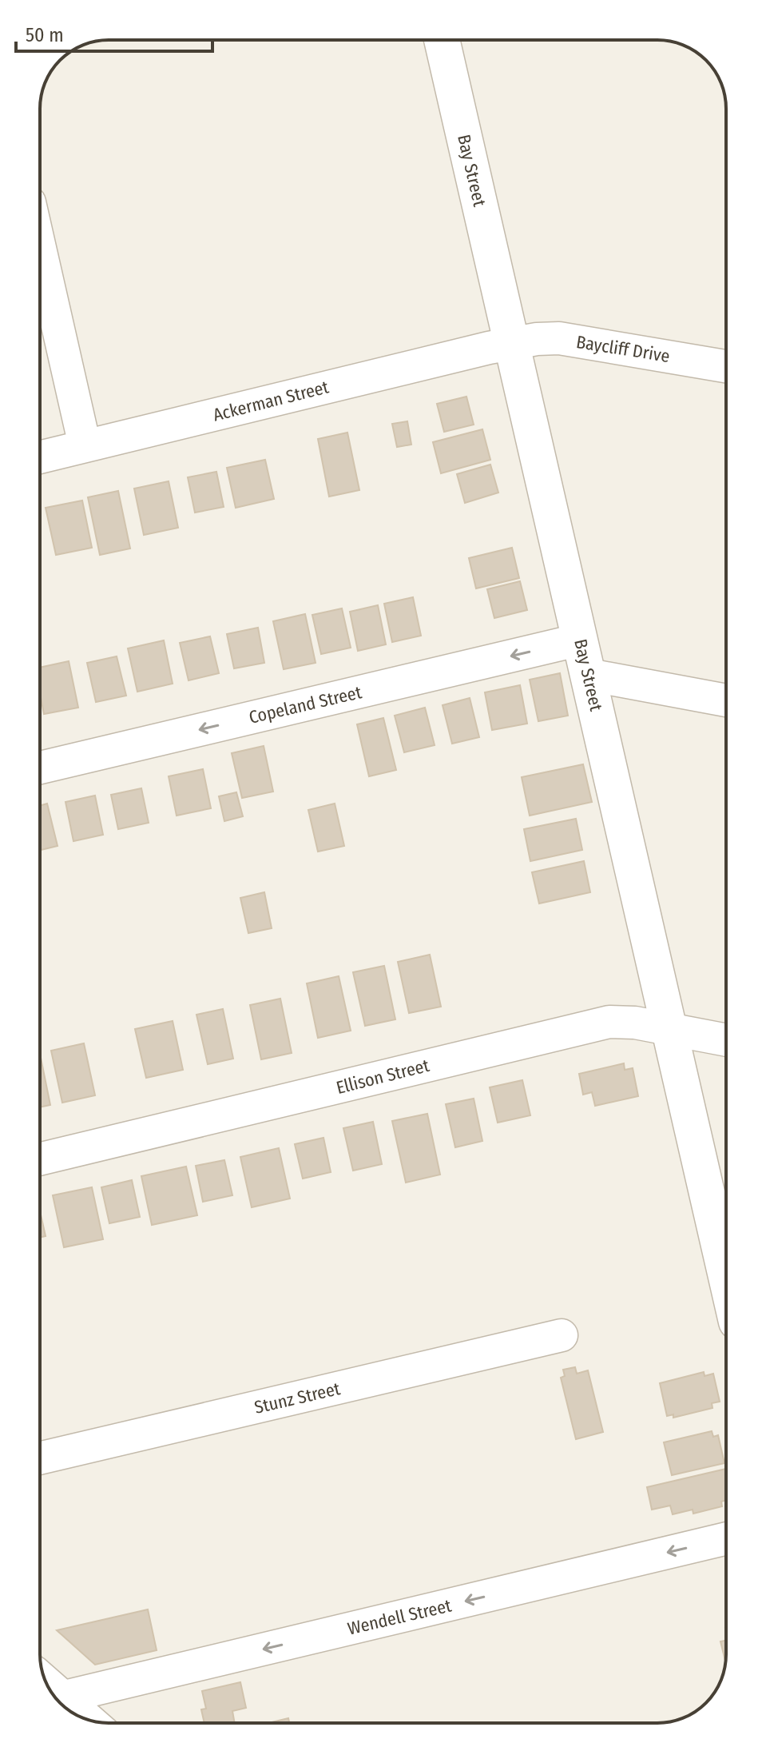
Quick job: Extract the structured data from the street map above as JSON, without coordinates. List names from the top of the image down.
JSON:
{
  "streets": {
    "street": [
      "Bay Street",
      "Baycliff Drive",
      "Ackerman Street",
      "Copeland Street",
      "Ellison Street",
      "Stunz Street",
      "Wendell Street"
    ]
  },
  "crossings": [
    ["Bay Street", "Baycliff Drive"],
    ["Bay Street", "Ackerman Street"],
    ["Bay Street", "Copeland Street"],
    ["Bay Street", "Ellison Street"],
    ["Baycliff Drive", "Ackerman Street"]
  ],
  "one_way": ["Copeland Street", "Wendell Street"],
  "scale_bar": "50 m"
}
